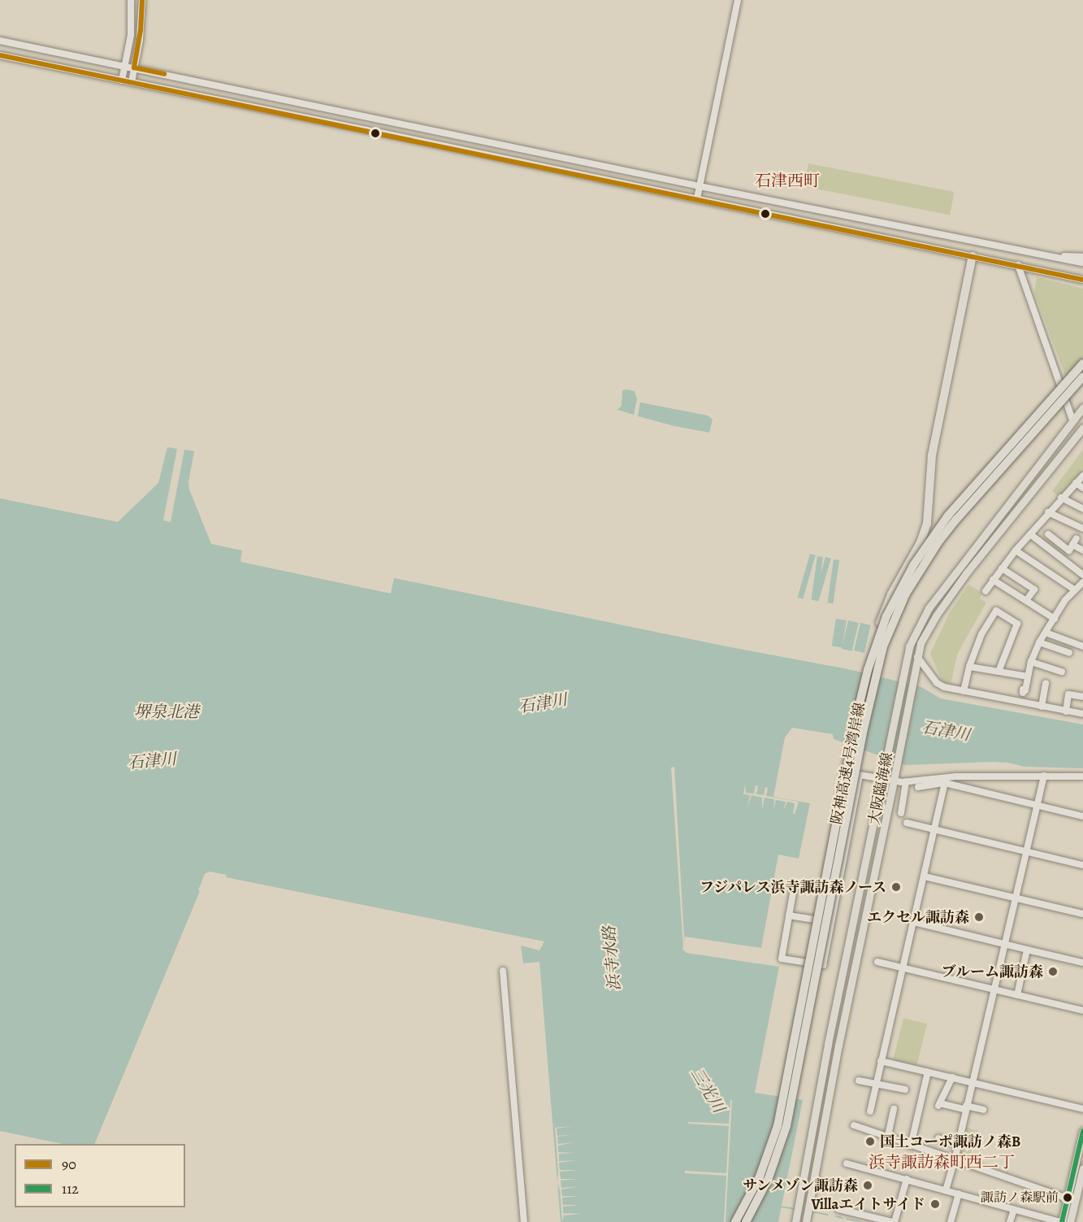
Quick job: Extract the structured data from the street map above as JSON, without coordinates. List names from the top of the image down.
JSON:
{
  "streets": {
    "highway": ["阪神高速4号湾岸線"],
    "main road": ["大阪臨海線"]
  },
  "districts": ["石津西町", "浜寺諏訪森町西二丁"],
  "water": [
    "石津川",
    "堺泉北港",
    "浜寺水路",
    "三光川"
  ],
  "places": [
    "フジパレス浜寺諏訪森ノース",
    "エクセル諏訪森",
    "ブルーム諏訪森",
    "国土コーポ諏訪ノ森B",
    "サンメゾン諏訪森",
    "諏訪ノ森駅前",
    "Villaエイトサイド"
  ],
  "lines": ["transit line 90", "transit line 112"],
  "legend": ["90", "112"]
}
